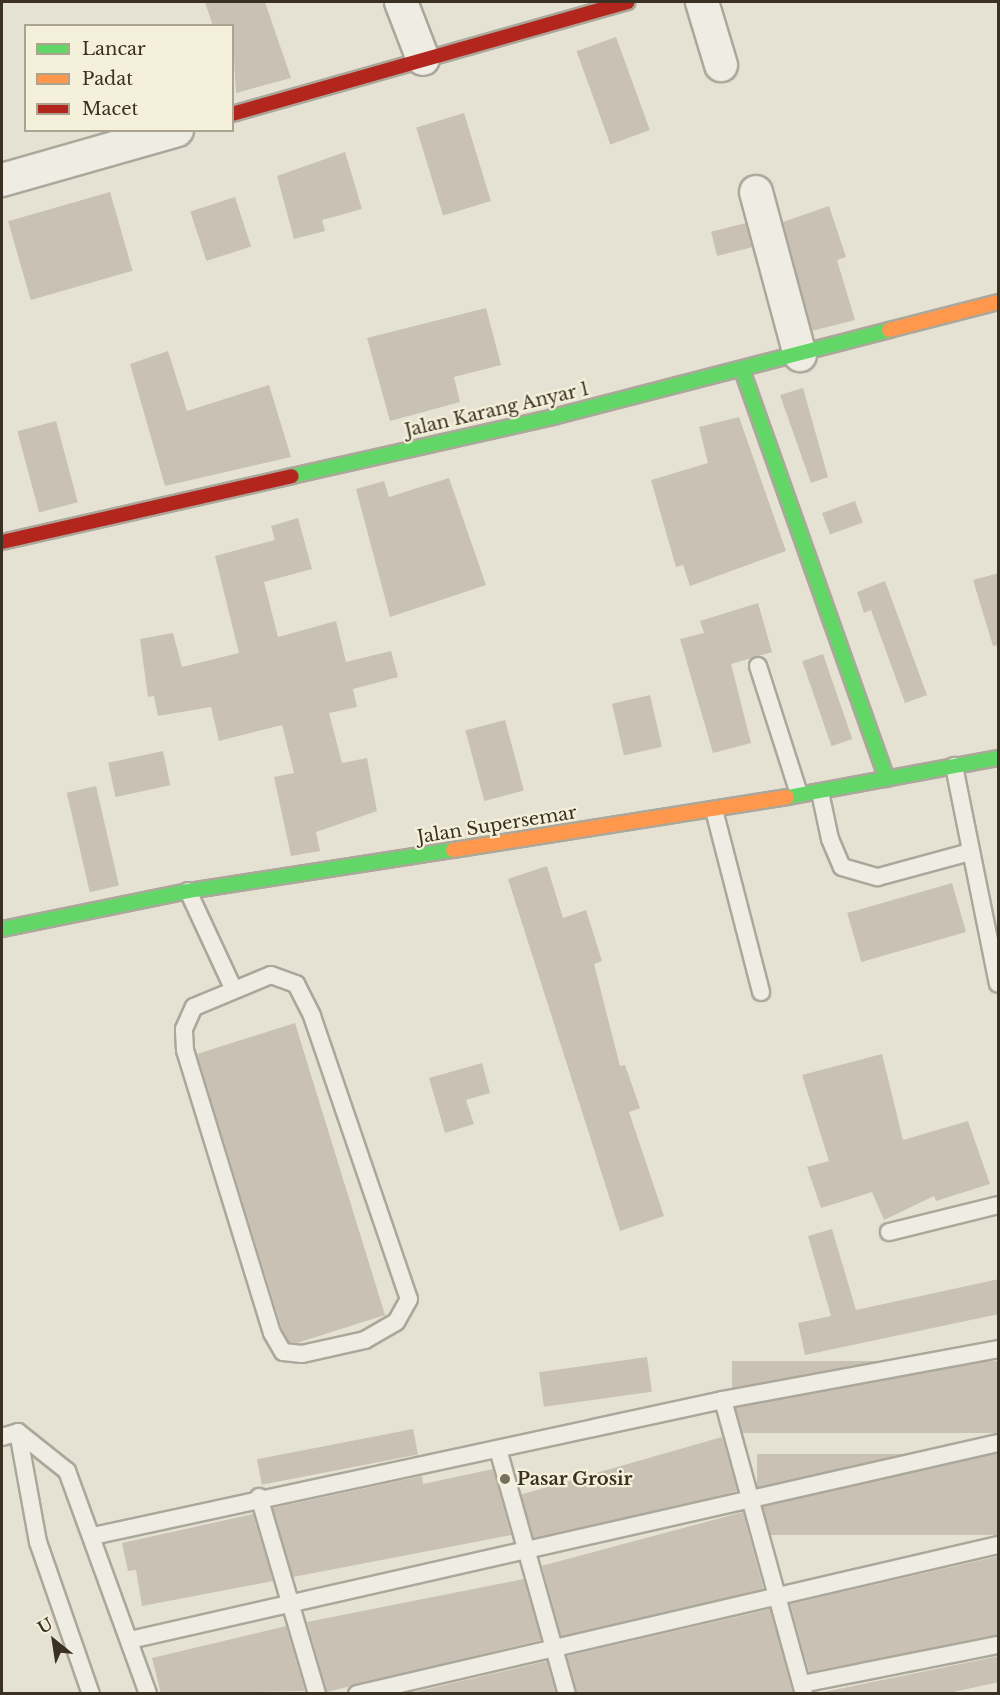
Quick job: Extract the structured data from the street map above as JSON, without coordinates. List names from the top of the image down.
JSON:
{
  "streets": {
    "street": ["Jalan Karang Anyar 1", "Jalan Supersemar"]
  },
  "places": ["Pasar Grosir"],
  "legend": ["Lancar", "Padat", "Macet"],
  "north": "top left"
}
